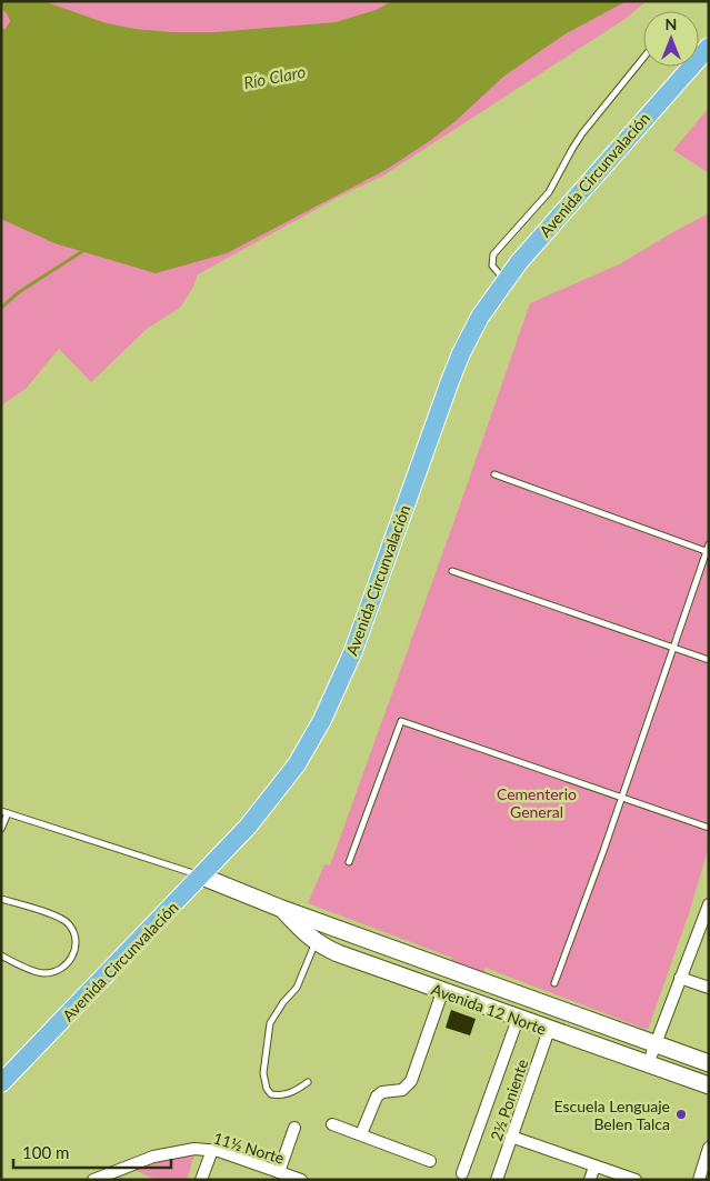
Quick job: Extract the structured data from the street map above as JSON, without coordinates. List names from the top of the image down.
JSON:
{
  "streets": {
    "main road": ["Avenida Circunvalación", "Avenida 12 Norte"],
    "street": ["2½ Poniente", "11½ Norte"]
  },
  "crossings": [
    ["Avenida Circunvalación", "Avenida 12 Norte"],
    ["Avenida 12 Norte", "2½ Poniente"]
  ],
  "water": ["Río Claro"],
  "parks": ["Cementerio General"],
  "places": ["Escuela Lenguaje Belen Talca"],
  "scale_bar": "100 m",
  "north": "top"
}
